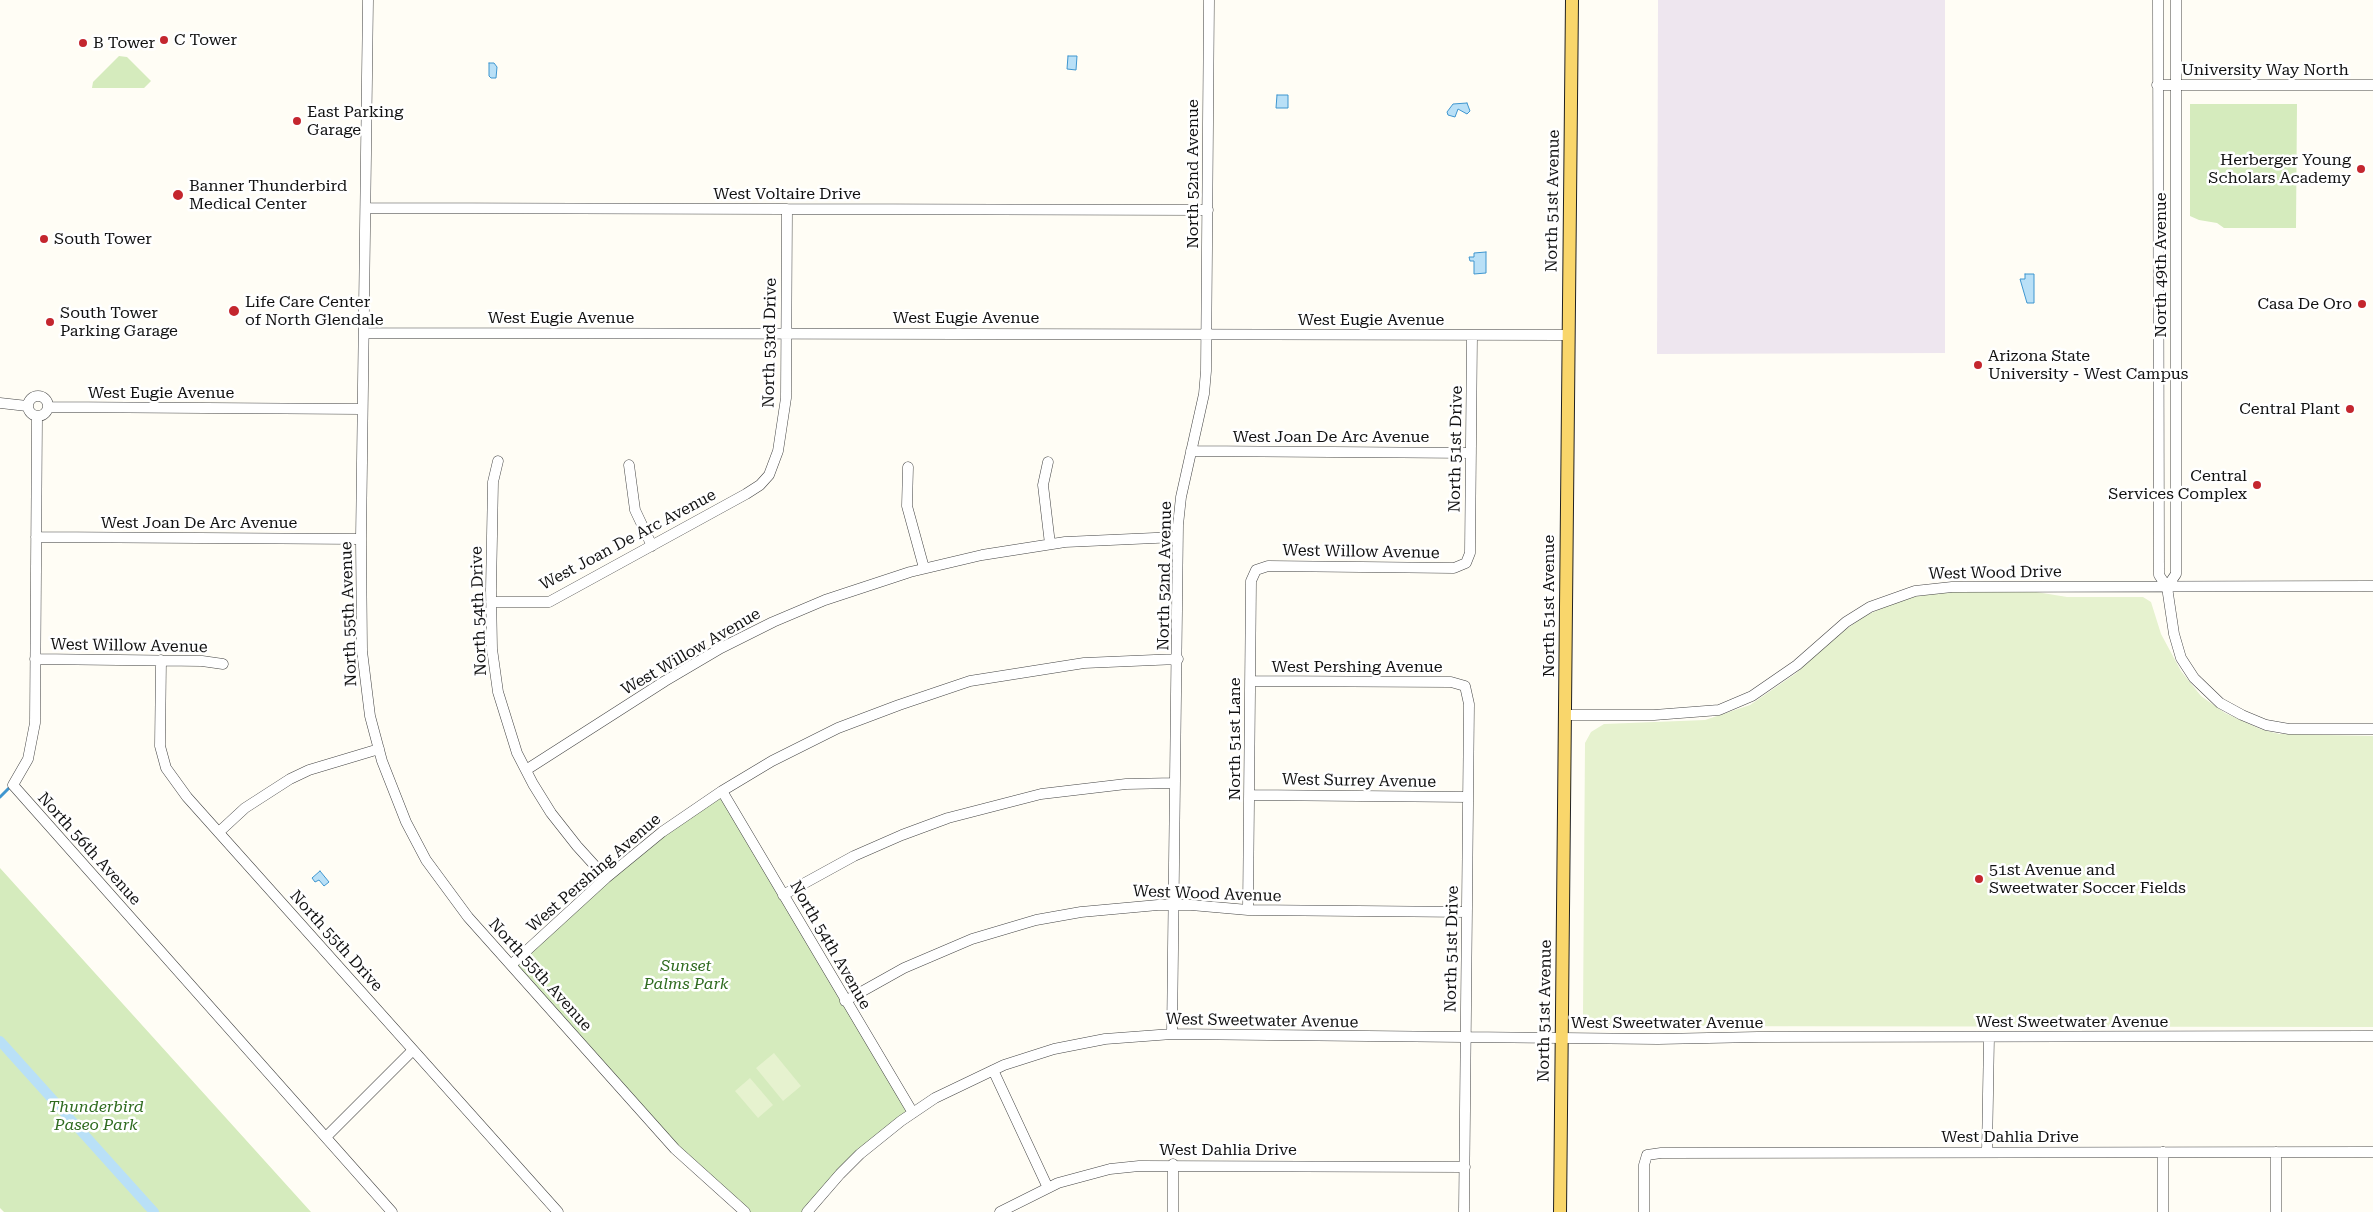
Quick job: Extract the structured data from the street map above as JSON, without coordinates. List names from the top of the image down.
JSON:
{
  "streets": {
    "main road": ["North 51st Avenue"],
    "street": [
      "University Way North",
      "North 52nd Avenue",
      "West Voltaire Drive",
      "North 49th Avenue",
      "West Eugie Avenue",
      "North 53rd Drive",
      "West Joan De Arc Avenue",
      "North 51st Drive",
      "West Willow Avenue",
      "West Wood Drive",
      "North 54th Drive",
      "North 55th Avenue",
      "West Pershing Avenue",
      "North 51st Lane",
      "West Surrey Avenue",
      "North 56th Avenue",
      "West Wood Avenue",
      "North 55th Drive",
      "North 54th Avenue",
      "West Sweetwater Avenue",
      "West Dahlia Drive"
    ]
  },
  "crossings": [
    ["University Way North", "North 49th Avenue"],
    ["North 52nd Avenue", "West Voltaire Drive"],
    ["North 52nd Avenue", "West Eugie Avenue"],
    ["North 52nd Avenue", "West Joan De Arc Avenue"],
    ["North 52nd Avenue", "West Willow Avenue"],
    ["North 52nd Avenue", "West Pershing Avenue"],
    ["North 52nd Avenue", "West Wood Avenue"],
    ["North 52nd Avenue", "West Sweetwater Avenue"],
    ["West Voltaire Drive", "North 53rd Drive"],
    ["West Voltaire Drive", "North 55th Avenue"],
    ["North 51st Avenue", "West Eugie Avenue"],
    ["North 51st Avenue", "West Wood Drive"],
    ["North 51st Avenue", "West Sweetwater Avenue"],
    ["North 49th Avenue", "West Wood Drive"],
    ["West Eugie Avenue", "North 53rd Drive"],
    ["West Eugie Avenue", "North 51st Drive"],
    ["West Eugie Avenue", "North 55th Avenue"],
    ["West Eugie Avenue", "North 56th Avenue"],
    ["North 53rd Drive", "West Joan De Arc Avenue"],
    ["West Joan De Arc Avenue", "North 51st Drive"],
    ["West Joan De Arc Avenue", "North 54th Drive"],
    ["West Joan De Arc Avenue", "North 55th Avenue"],
    ["West Joan De Arc Avenue", "North 56th Avenue"],
    ["North 51st Drive", "West Willow Avenue"],
    ["North 51st Drive", "West Pershing Avenue"],
    ["North 51st Drive", "West Surrey Avenue"],
    ["North 51st Drive", "West Wood Avenue"],
    ["North 51st Drive", "West Sweetwater Avenue"],
    ["North 51st Drive", "West Dahlia Drive"],
    ["West Willow Avenue", "North 54th Drive"],
    ["West Willow Avenue", "North 51st Lane"],
    ["West Willow Avenue", "North 56th Avenue"],
    ["West Willow Avenue", "North 55th Drive"],
    ["North 54th Drive", "West Pershing Avenue"],
    ["North 55th Avenue", "West Pershing Avenue"],
    ["West Pershing Avenue", "North 51st Lane"],
    ["West Pershing Avenue", "North 54th Avenue"],
    ["North 51st Lane", "West Surrey Avenue"],
    ["North 51st Lane", "West Wood Avenue"],
    ["West Wood Avenue", "North 54th Avenue"],
    ["North 54th Avenue", "West Sweetwater Avenue"]
  ],
  "parks": ["Sunset Palms Park", "Thunderbird Paseo Park"],
  "places": [
    "C Tower",
    "B Tower",
    "East Parking Garage",
    "Herberger Young Scholars Academy",
    "Banner Thunderbird Medical Center",
    "South Tower",
    "Casa De Oro",
    "Life Care Center of North Glendale",
    "South Tower Parking Garage",
    "Arizona State University - West Campus",
    "Central Plant",
    "Central Services Complex",
    "51st Avenue and Sweetwater Soccer Fields"
  ]
}
